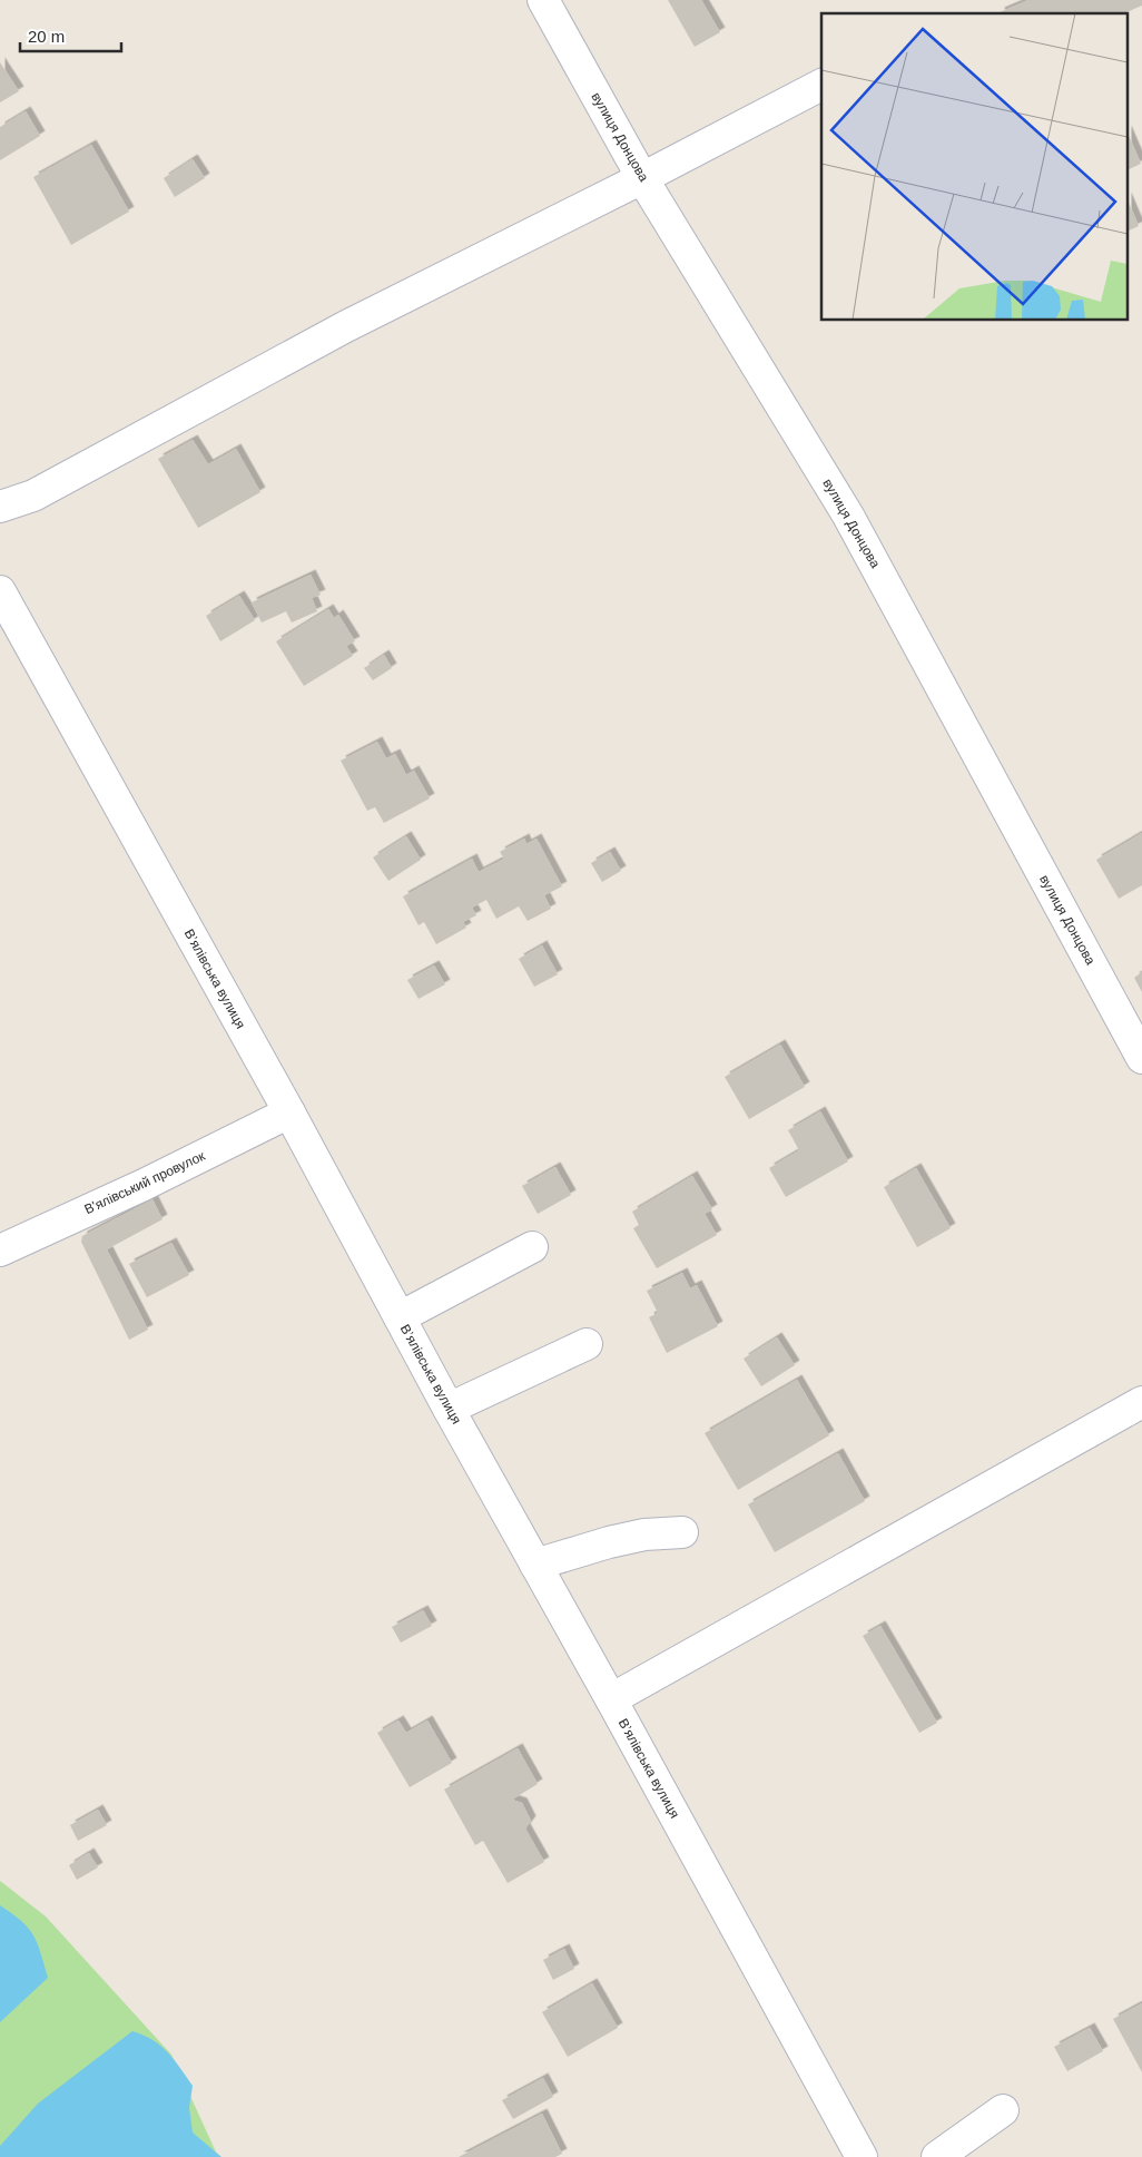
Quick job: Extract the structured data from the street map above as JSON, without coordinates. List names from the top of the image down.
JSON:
{
  "streets": {
    "street": ["вулиця Донцова", "В’ялівська вулиця", "В'ялівський провулок"]
  },
  "crossings": [
    ["В’ялівська вулиця", "В'ялівський провулок"]
  ],
  "scale_bar": "20 m"
}
